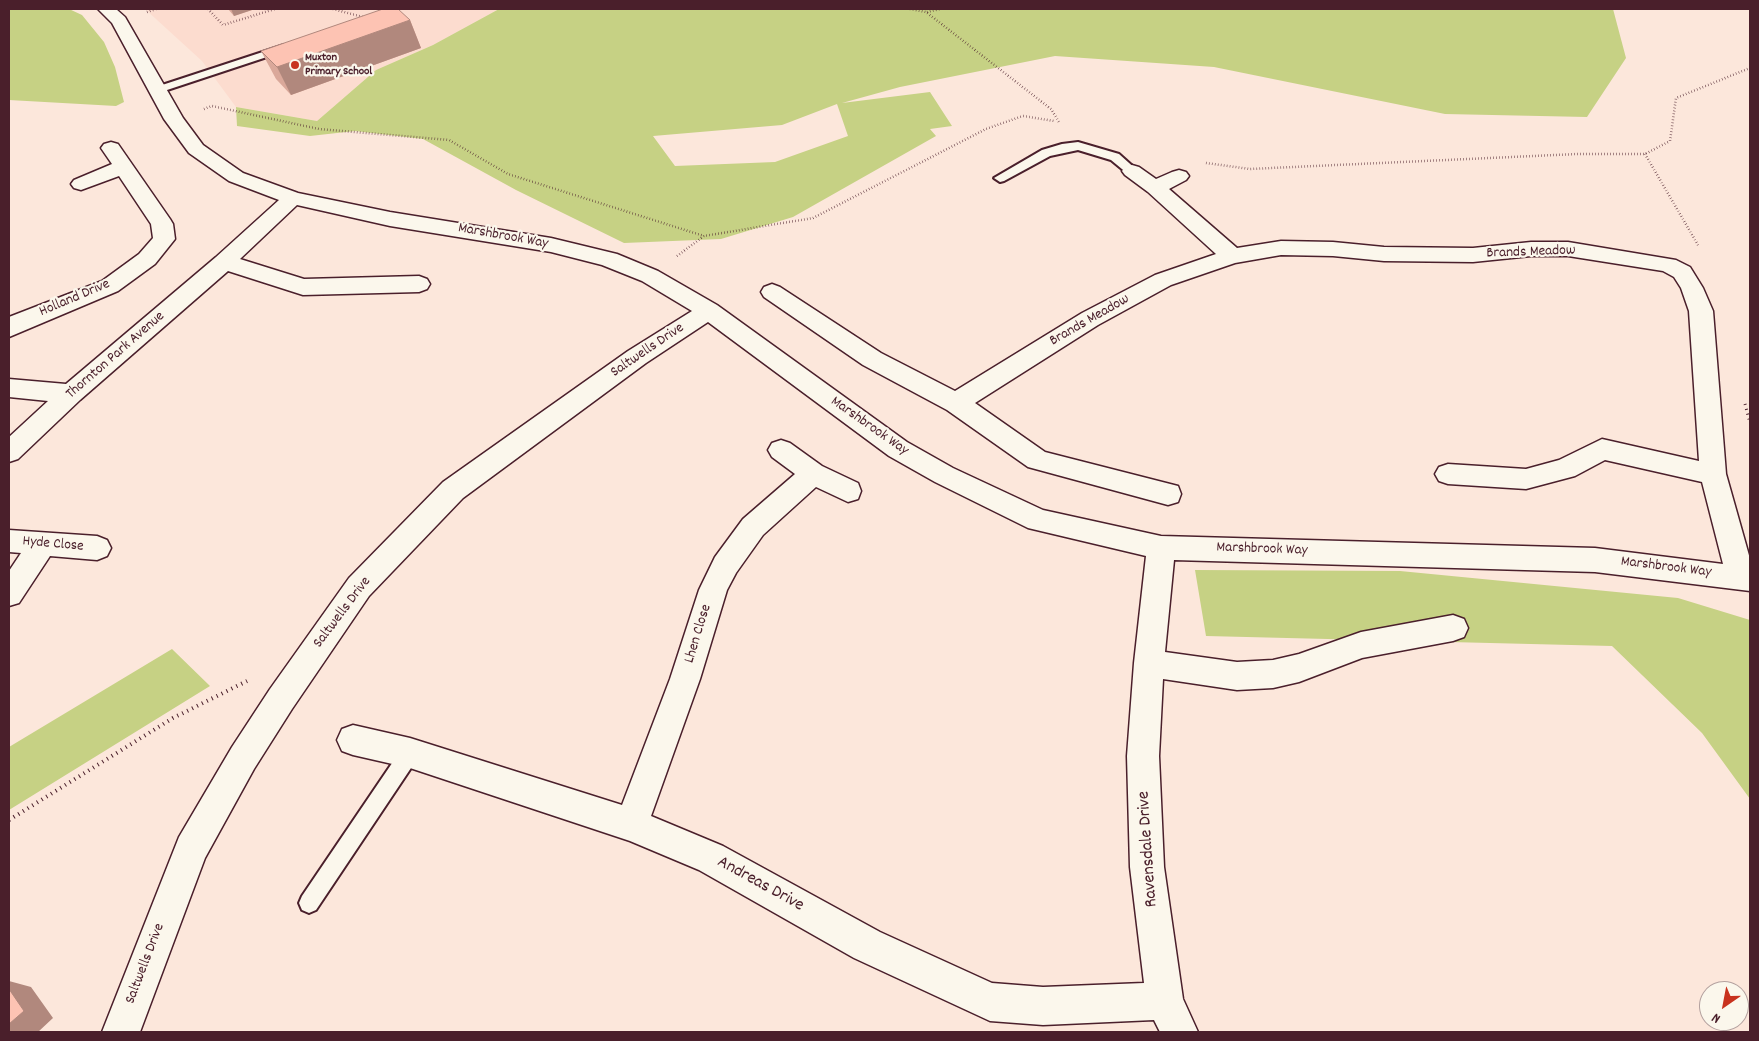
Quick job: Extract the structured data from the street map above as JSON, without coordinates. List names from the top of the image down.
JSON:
{
  "streets": {
    "street": [
      "Marshbrook Way",
      "Brands Meadow",
      "Holland Drive",
      "Saltwells Drive",
      "Thornton Park Avenue",
      "Hyde Close",
      "Lhen Close",
      "Ravensdale Drive",
      "Andreas Drive"
    ]
  },
  "crossings": [
    ["Marshbrook Way", "Brands Meadow"],
    ["Marshbrook Way", "Saltwells Drive"],
    ["Marshbrook Way", "Thornton Park Avenue"],
    ["Marshbrook Way", "Ravensdale Drive"],
    ["Lhen Close", "Andreas Drive"],
    ["Ravensdale Drive", "Andreas Drive"]
  ],
  "places": ["Muxton Primary School"],
  "north": "bottom left"
}
